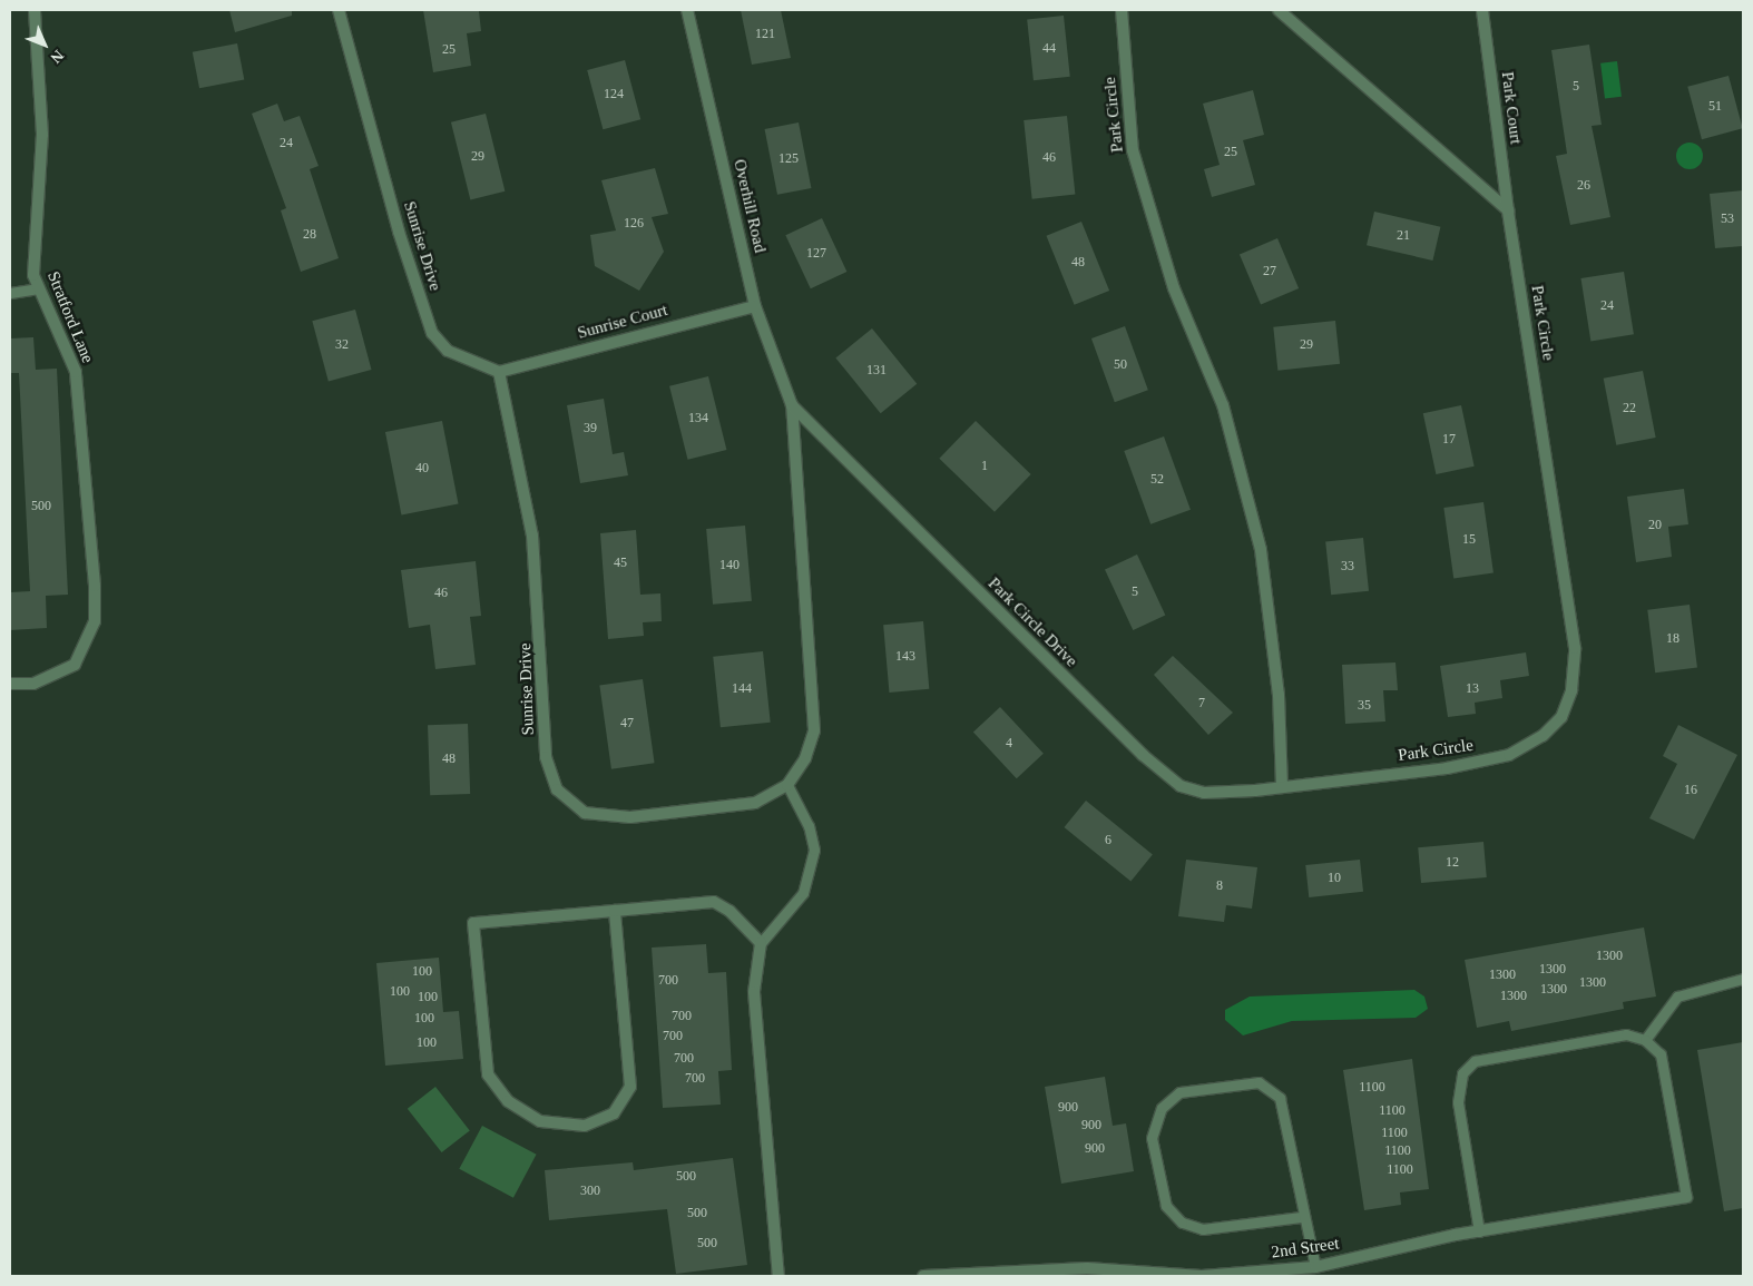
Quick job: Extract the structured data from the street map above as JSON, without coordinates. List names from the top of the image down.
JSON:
{
  "streets": {
    "street": [
      "Park Court",
      "Park Circle",
      "Overhill Road",
      "Sunrise Drive",
      "Stratford Lane",
      "Sunrise Court",
      "Park Circle Drive",
      "2nd Street"
    ]
  },
  "crossings": [
    ["Park Court", "Park Circle"],
    ["Park Circle", "Park Circle Drive"],
    ["Overhill Road", "Sunrise Drive"],
    ["Overhill Road", "Sunrise Court"],
    ["Overhill Road", "Park Circle Drive"],
    ["Sunrise Drive", "Sunrise Court"],
    ["Sunrise Drive", "Park Circle Drive"]
  ],
  "house_numbers": [
    "121",
    "44",
    "25",
    "5",
    "124",
    "51",
    "24",
    "25",
    "29",
    "46",
    "125",
    "26",
    "53",
    "126",
    "28",
    "21",
    "127",
    "48",
    "27",
    "24",
    "32",
    "29",
    "50",
    "131",
    "22",
    "134",
    "39",
    "17",
    "1",
    "40",
    "52",
    "500",
    "20",
    "15",
    "45",
    "140",
    "33",
    "5",
    "46",
    "18",
    "143",
    "144",
    "13",
    "7",
    "35",
    "47",
    "4",
    "48",
    "16",
    "6",
    "12",
    "10",
    "8",
    "1300",
    "1300",
    "100",
    "1300",
    "700",
    "1300",
    "1300",
    "100",
    "1300",
    "100",
    "700",
    "100",
    "700",
    "100",
    "700",
    "700",
    "1100",
    "900",
    "1100",
    "900",
    "1100",
    "900",
    "1100",
    "1100",
    "500",
    "300",
    "500",
    "500"
  ],
  "north": "bottom right"
}
